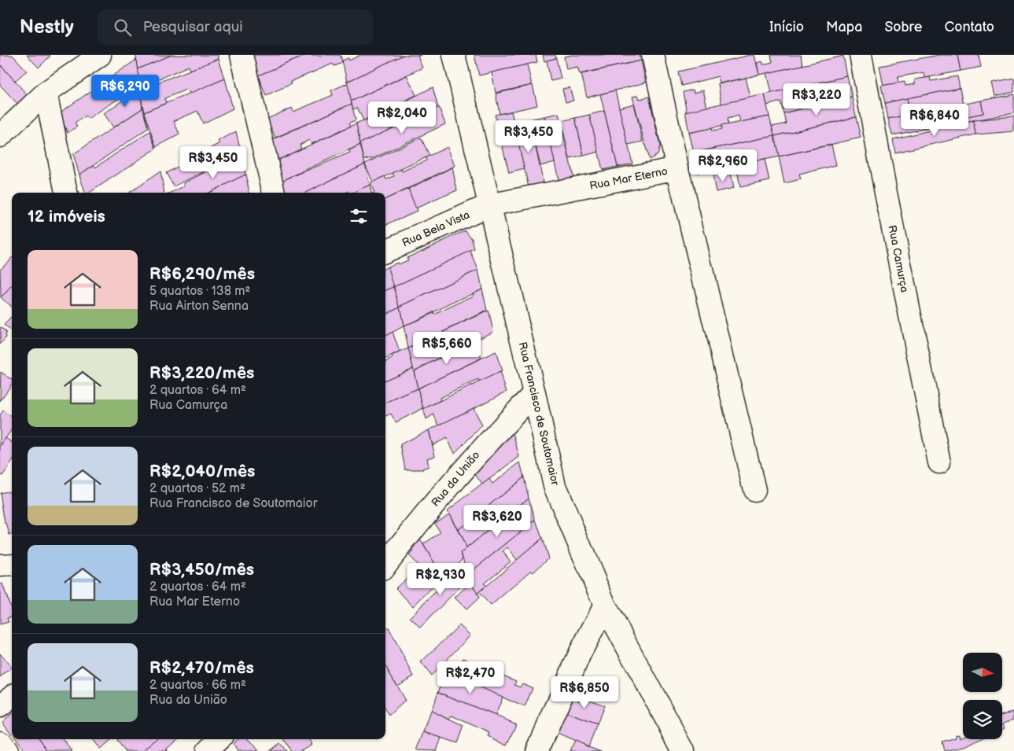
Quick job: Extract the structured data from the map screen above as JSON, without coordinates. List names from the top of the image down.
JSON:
{
  "streets": {
    "street": [
      "Rua Mar Eterno",
      "Rua Bela Vista",
      "Rua Camurça",
      "Rua Francisco de Soutomaior",
      "Rua da União"
    ]
  },
  "crossings": [
    ["Rua Mar Eterno", "Rua Bela Vista"],
    ["Rua Mar Eterno", "Rua Francisco de Soutomaior"],
    ["Rua Bela Vista", "Rua Francisco de Soutomaior"],
    ["Rua Francisco de Soutomaior", "Rua da União"]
  ],
  "north": "right",
  "page": {
    "header": "Nestly",
    "search": "Pesquisar aqui",
    "nav": [
      "Início",
      "Mapa",
      "Sobre",
      "Contato"
    ],
    "price": [
      "R$6,290",
      "R$3,220",
      "R$2,040",
      "R$6,840",
      "R$3,450",
      "R$3,450",
      "R$2,960",
      "R$5,660",
      "R$3,620",
      "R$2,930",
      "R$2,470",
      "R$6,850"
    ],
    "heading": "12 imóveis",
    "list": [
      {
        "name": "R$6,290/mês",
        "note": "5 quartos · 138 m² · Rua Airton Senna"
      },
      {
        "name": "R$3,220/mês",
        "note": "2 quartos · 64 m² · Rua Camurça"
      },
      {
        "name": "R$2,040/mês",
        "note": "2 quartos · 52 m² · Rua Francisco de Soutomaior"
      },
      {
        "name": "R$3,450/mês",
        "note": "2 quartos · 64 m² · Rua Mar Eterno"
      },
      {
        "name": "R$2,470/mês",
        "note": "2 quartos · 66 m² · Rua da União"
      }
    ]
  }
}
